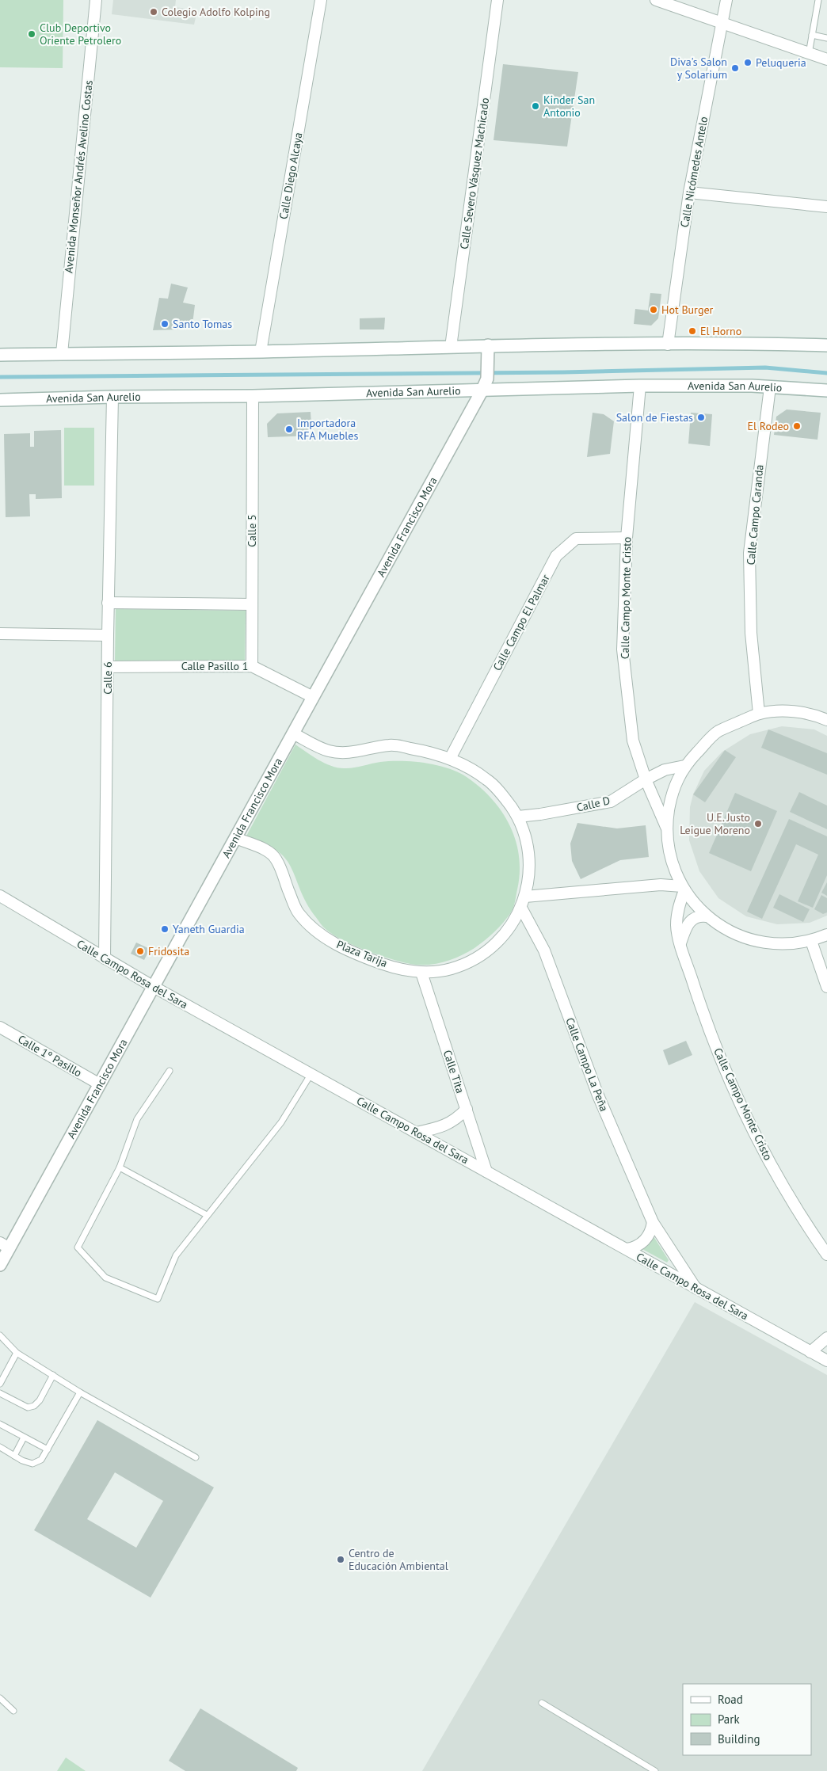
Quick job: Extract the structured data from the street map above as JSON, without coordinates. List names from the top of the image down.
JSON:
{
  "streets": {
    "main road": ["Avenida San Aurelio", "Avenida Francisco Mora"],
    "street": [
      "Calle Nicómedes Antelo",
      "Calle Severo Vásquez Machicado",
      "Calle Diego Alcaya",
      "Avenida Monseñor Andrés Avelino Costas",
      "Calle Campo Caranda",
      "Calle 5",
      "Calle Campo Monte Cristo",
      "Calle Campo El Palmar",
      "Calle Pasillo 1",
      "Calle 6",
      "Calle D",
      "Plaza Tarija",
      "Calle Campo Rosa del Sara",
      "Calle 1º Pasillo",
      "Calle Campo La Peña",
      "Calle Tita"
    ]
  },
  "crossings": [
    ["Avenida San Aurelio", "Calle Campo Caranda"],
    ["Avenida San Aurelio", "Avenida Francisco Mora"],
    ["Avenida San Aurelio", "Calle 5"],
    ["Avenida San Aurelio", "Calle Campo Monte Cristo"],
    ["Avenida San Aurelio", "Calle 6"],
    ["Avenida Francisco Mora", "Calle Pasillo 1"],
    ["Avenida Francisco Mora", "Plaza Tarija"],
    ["Avenida Francisco Mora", "Calle Campo Rosa del Sara"],
    ["Avenida Francisco Mora", "Calle 1º Pasillo"],
    ["Calle 5", "Calle Pasillo 1"],
    ["Calle Campo Monte Cristo", "Calle Campo El Palmar"],
    ["Calle Campo Monte Cristo", "Calle D"],
    ["Calle Campo El Palmar", "Plaza Tarija"],
    ["Calle Pasillo 1", "Calle 6"],
    ["Calle 6", "Calle Campo Rosa del Sara"],
    ["Calle D", "Plaza Tarija"],
    ["Plaza Tarija", "Calle Campo La Peña"],
    ["Plaza Tarija", "Calle Tita"],
    ["Calle Campo Rosa del Sara", "Calle Campo La Peña"],
    ["Calle Campo Rosa del Sara", "Calle Tita"]
  ],
  "places": [
    "Colegio Adolfo Kolping",
    "Club Deportivo Oriente Petrolero",
    "Peluqueria",
    "Diva's Salon y Solarium",
    "Kinder San Antonio",
    "Hot Burger",
    "Santo Tomas",
    "El Horno",
    "Salon de Fiestas",
    "El Rodeo",
    "Importadora RFA Muebles",
    "U.E. Justo Leigue Moreno",
    "Yaneth Guardia",
    "Fridosita",
    "Centro de Educación Ambiental"
  ],
  "legend": ["Road", "Park", "Building"]
}
